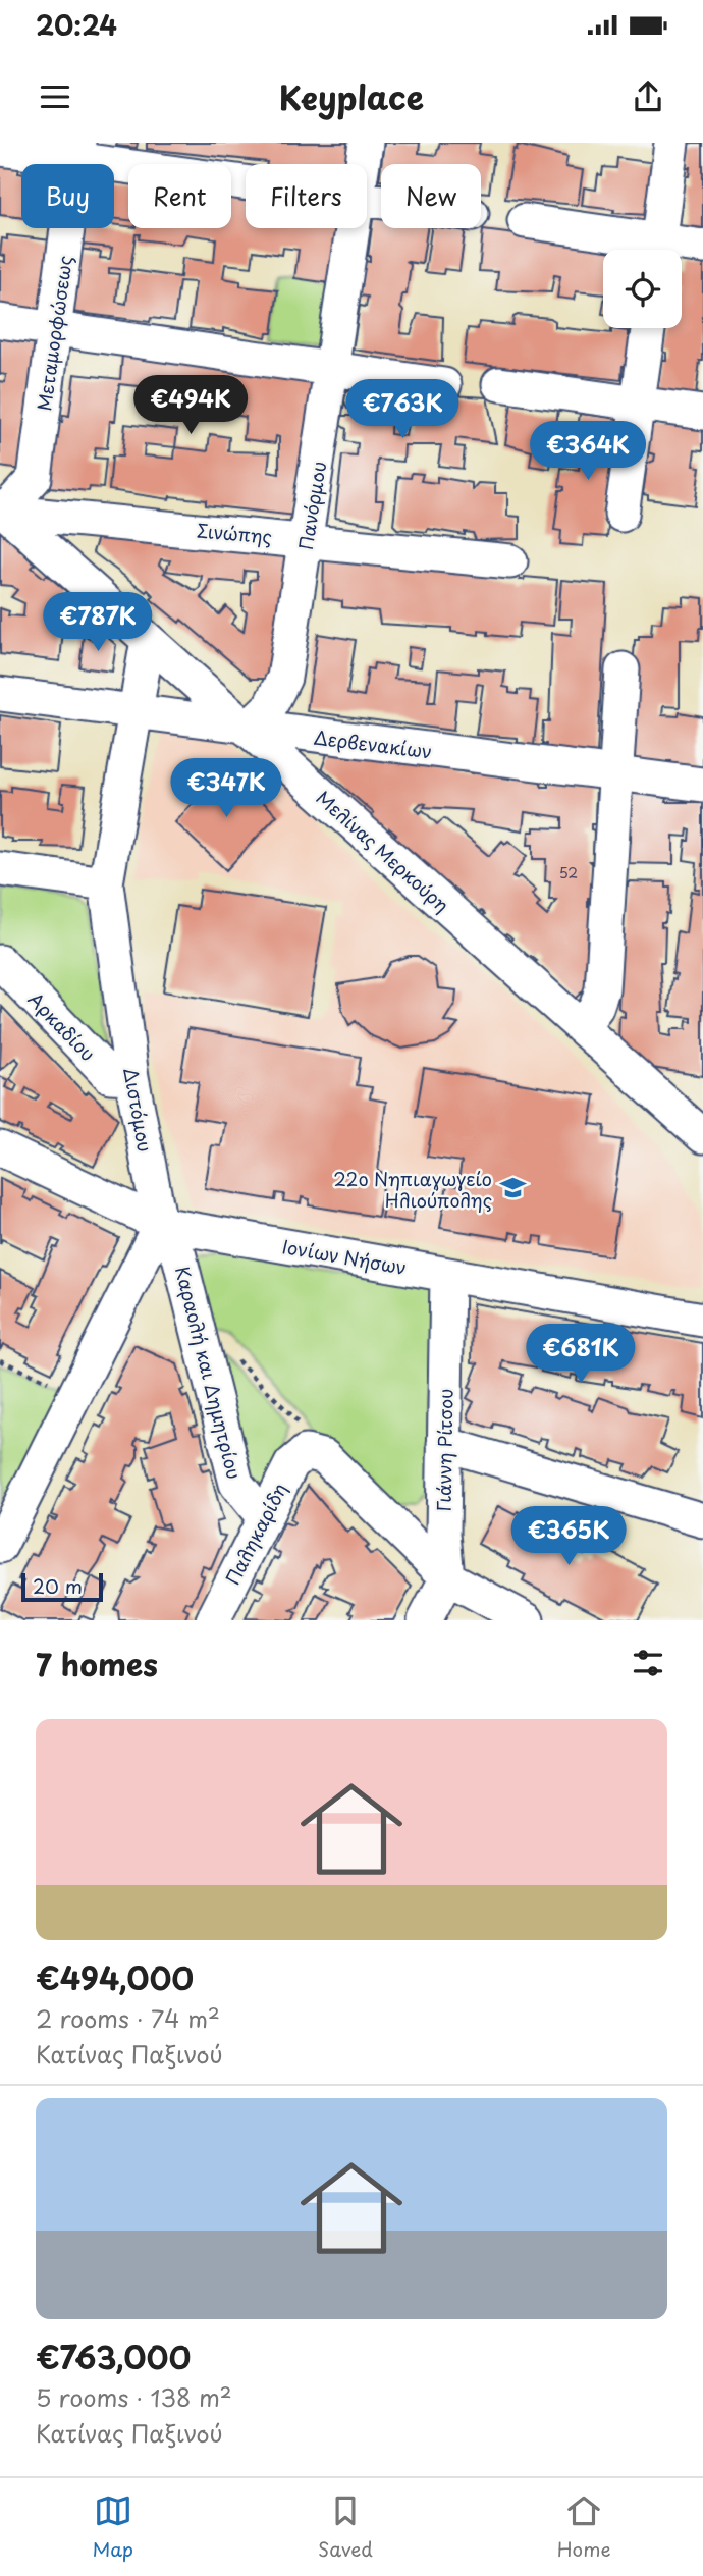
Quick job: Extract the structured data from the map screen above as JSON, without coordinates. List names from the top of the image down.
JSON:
{
  "streets": {
    "street": [
      "Μεταμορφώσεως",
      "Πανόρμου",
      "Σινώπης",
      "Δερβενακίων",
      "Μελίνας Μερκούρη",
      "Αρκαδίου",
      "Διστόμου",
      "Ιονίων Νήσων",
      "Καραολή και Δημητρίου",
      "Γιάννη Ρίτσου",
      "Παληκαρίδη"
    ]
  },
  "crossings": [
    ["Μεταμορφώσεως", "Σινώπης"],
    ["Μεταμορφώσεως", "Μελίνας Μερκούρη"],
    ["Πανόρμου", "Σινώπης"],
    ["Πανόρμου", "Δερβενακίων"],
    ["Πανόρμου", "Μελίνας Μερκούρη"],
    ["Σινώπης", "Μελίνας Μερκούρη"],
    ["Δερβενακίων", "Μελίνας Μερκούρη"],
    ["Δερβενακίων", "Διστόμου"],
    ["Μελίνας Μερκούρη", "Διστόμου"],
    ["Αρκαδίου", "Διστόμου"],
    ["Διστόμου", "Ιονίων Νήσων"],
    ["Διστόμου", "Καραολή και Δημητρίου"],
    ["Ιονίων Νήσων", "Καραολή και Δημητρίου"],
    ["Ιονίων Νήσων", "Γιάννη Ρίτσου"],
    ["Καραολή και Δημητρίου", "Παληκαρίδη"]
  ],
  "places": {
    "school or university": ["22ο Νηπιαγωγείο Ηλιούπολης"]
  },
  "house_numbers": ["52"],
  "scale_bar": "20 m",
  "page": {
    "status": "20:24",
    "header": "Keyplace",
    "chip": [
      "Buy",
      "Rent",
      "Filters",
      "New"
    ],
    "price": [
      "€494K",
      "€763K",
      "€364K",
      "€787K",
      "€347K",
      "€681K",
      "€365K"
    ],
    "scale": "20 m",
    "heading": "7 homes",
    "list": [
      {
        "name": "€494,000",
        "note": "2 rooms · 74 m² · Κατίνας Παξινού"
      },
      {
        "name": "€763,000",
        "note": "5 rooms · 138 m² · Κατίνας Παξινού"
      }
    ],
    "tabs": ["Map", "Saved", "Home"]
  }
}
